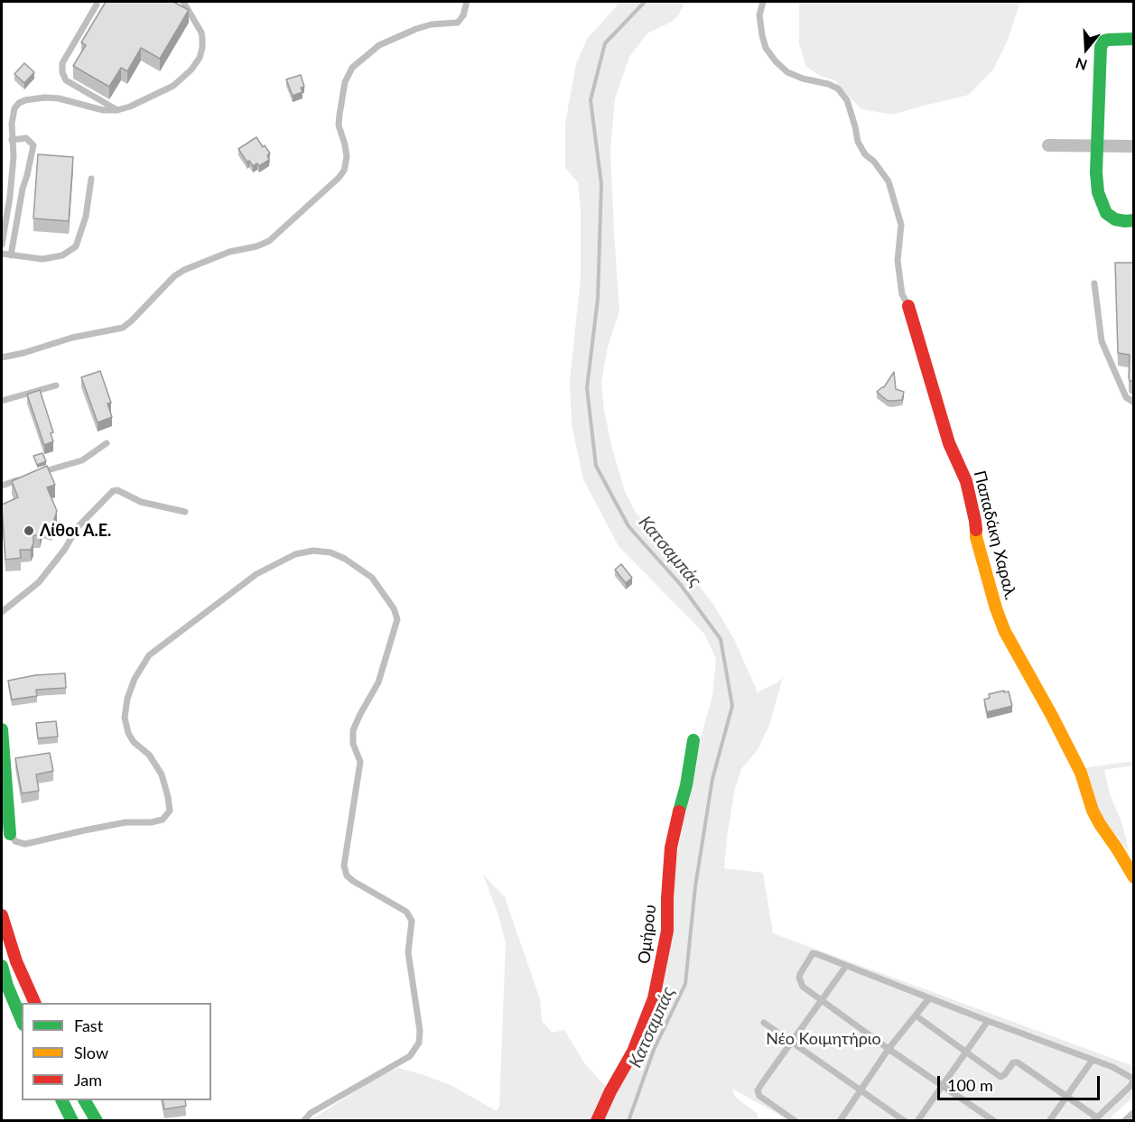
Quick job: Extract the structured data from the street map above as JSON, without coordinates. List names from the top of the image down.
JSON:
{
  "streets": {
    "street": ["Παπαδάκη Χαραλ.", "Ομήρου"]
  },
  "water": ["Κατσαμπάς"],
  "parks": ["Νέο Κοιμητήριο"],
  "places": ["Λίθοι Α.Ε."],
  "legend": ["Fast", "Slow", "Jam"],
  "scale_bar": "100 m",
  "north": "bottom"
}
